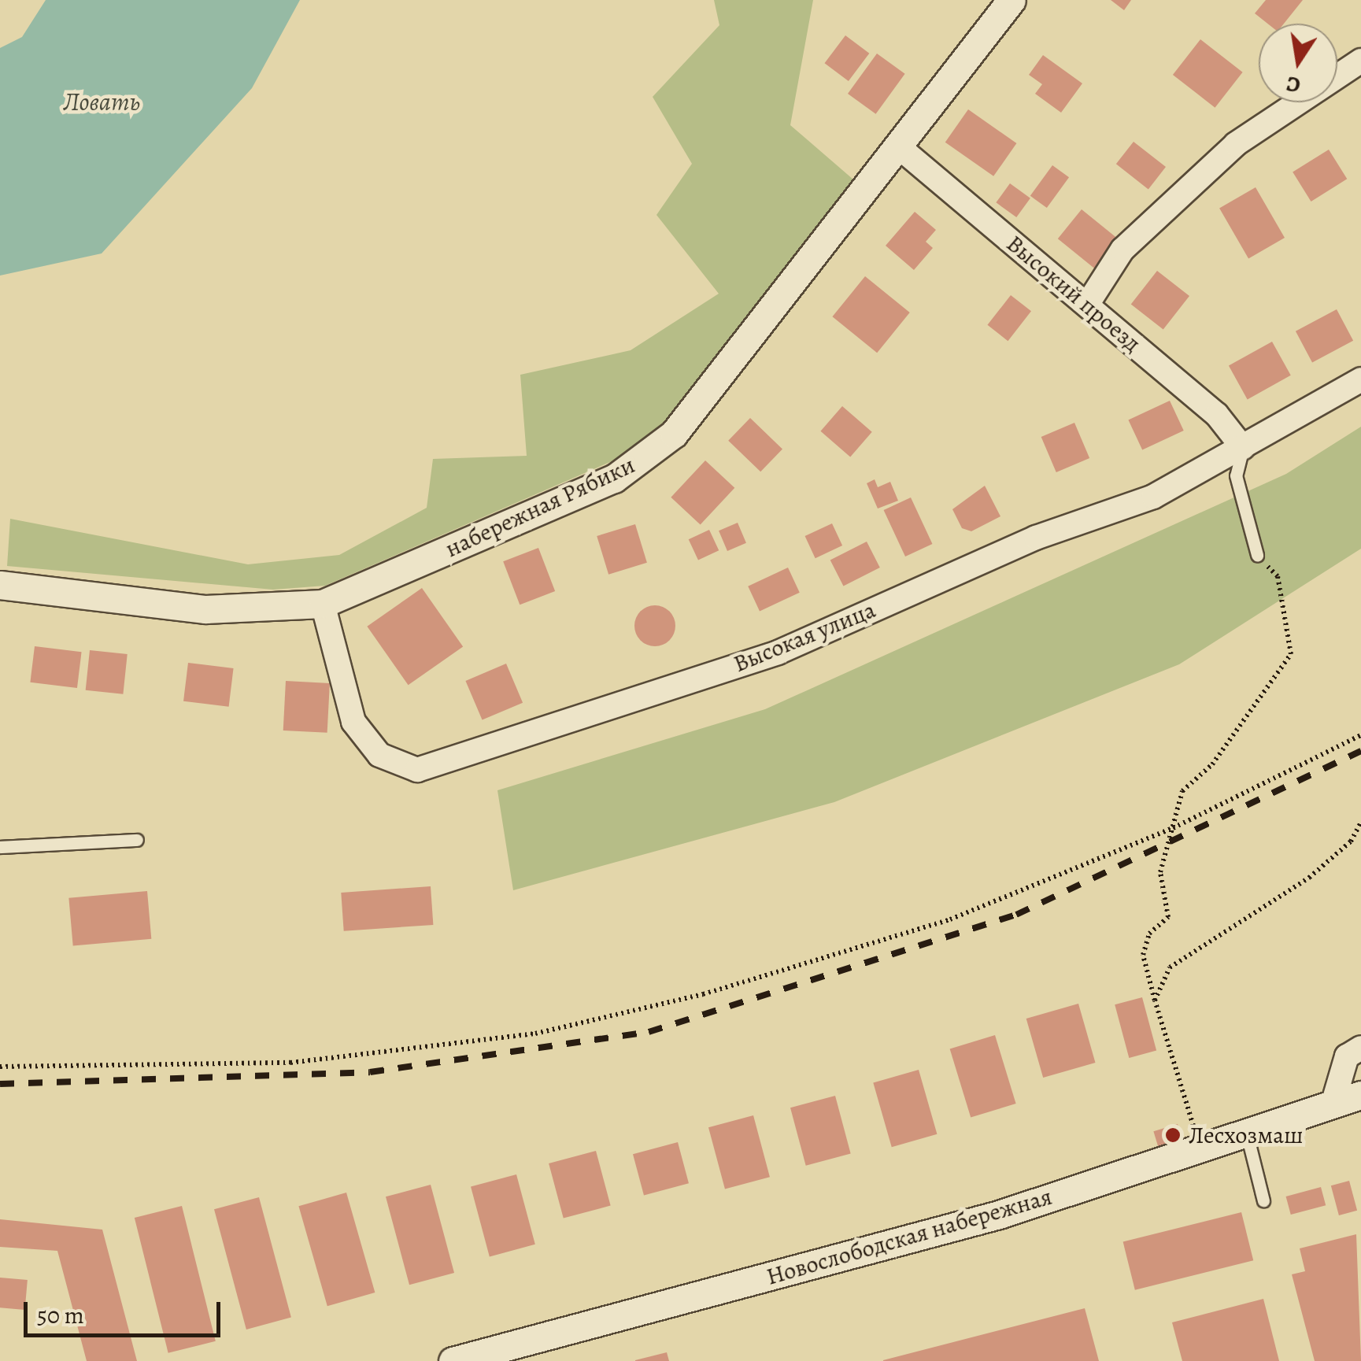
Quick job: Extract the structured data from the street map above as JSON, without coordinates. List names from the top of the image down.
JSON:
{
  "streets": {
    "street": [
      "Высокий проезд",
      "набережная Рябики",
      "Высокая улица",
      "Новослободская набережная"
    ]
  },
  "crossings": [
    ["Высокий проезд", "набережная Рябики"],
    ["Высокий проезд", "Высокая улица"],
    ["набережная Рябики", "Высокая улица"]
  ],
  "water": ["Ловать"],
  "places": ["Лесхозмаш"],
  "scale_bar": "50 m",
  "north": "bottom"
}
